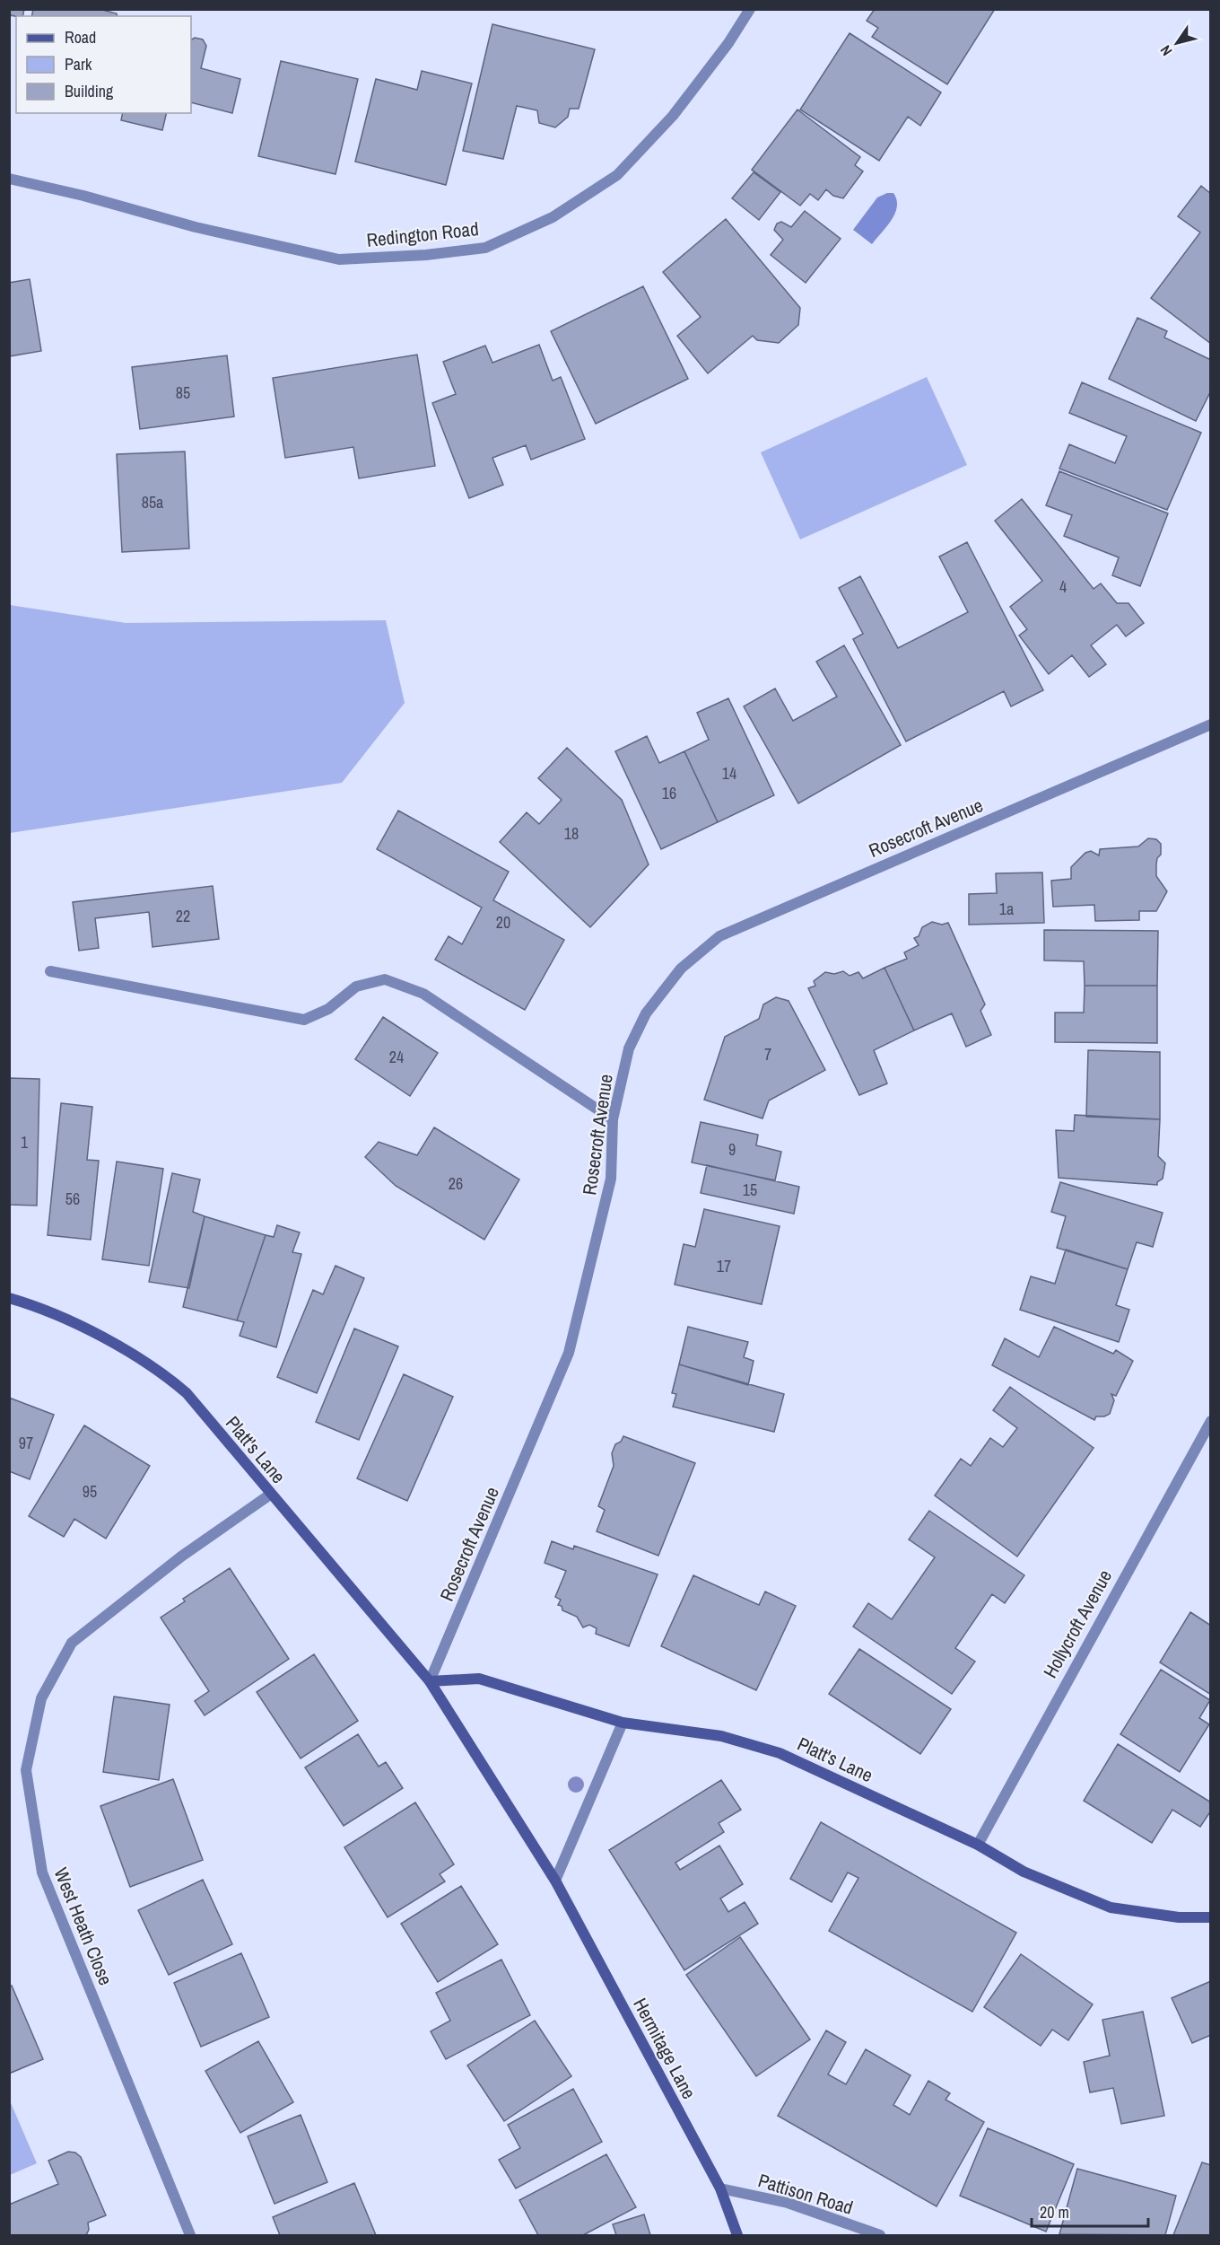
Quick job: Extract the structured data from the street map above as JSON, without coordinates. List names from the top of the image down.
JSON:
{
  "streets": {
    "street": [
      "Redington Road",
      "Rosecroft Avenue",
      "Platt's Lane",
      "Hollycroft Avenue",
      "West Heath Close",
      "Hermitage Lane",
      "Pattison Road"
    ]
  },
  "crossings": [
    ["Rosecroft Avenue", "Platt's Lane"],
    ["Platt's Lane", "Hollycroft Avenue"],
    ["Platt's Lane", "West Heath Close"],
    ["Platt's Lane", "Hermitage Lane"],
    ["Hermitage Lane", "Pattison Road"]
  ],
  "house_numbers": [
    "85",
    "85a",
    "4",
    "14",
    "16",
    "18",
    "1a",
    "22",
    "20",
    "7",
    "24",
    "1",
    "9",
    "26",
    "15",
    "56",
    "17",
    "97",
    "95"
  ],
  "legend": ["Road", "Park", "Building"],
  "scale_bar": "20 m",
  "north": "bottom left"
}
